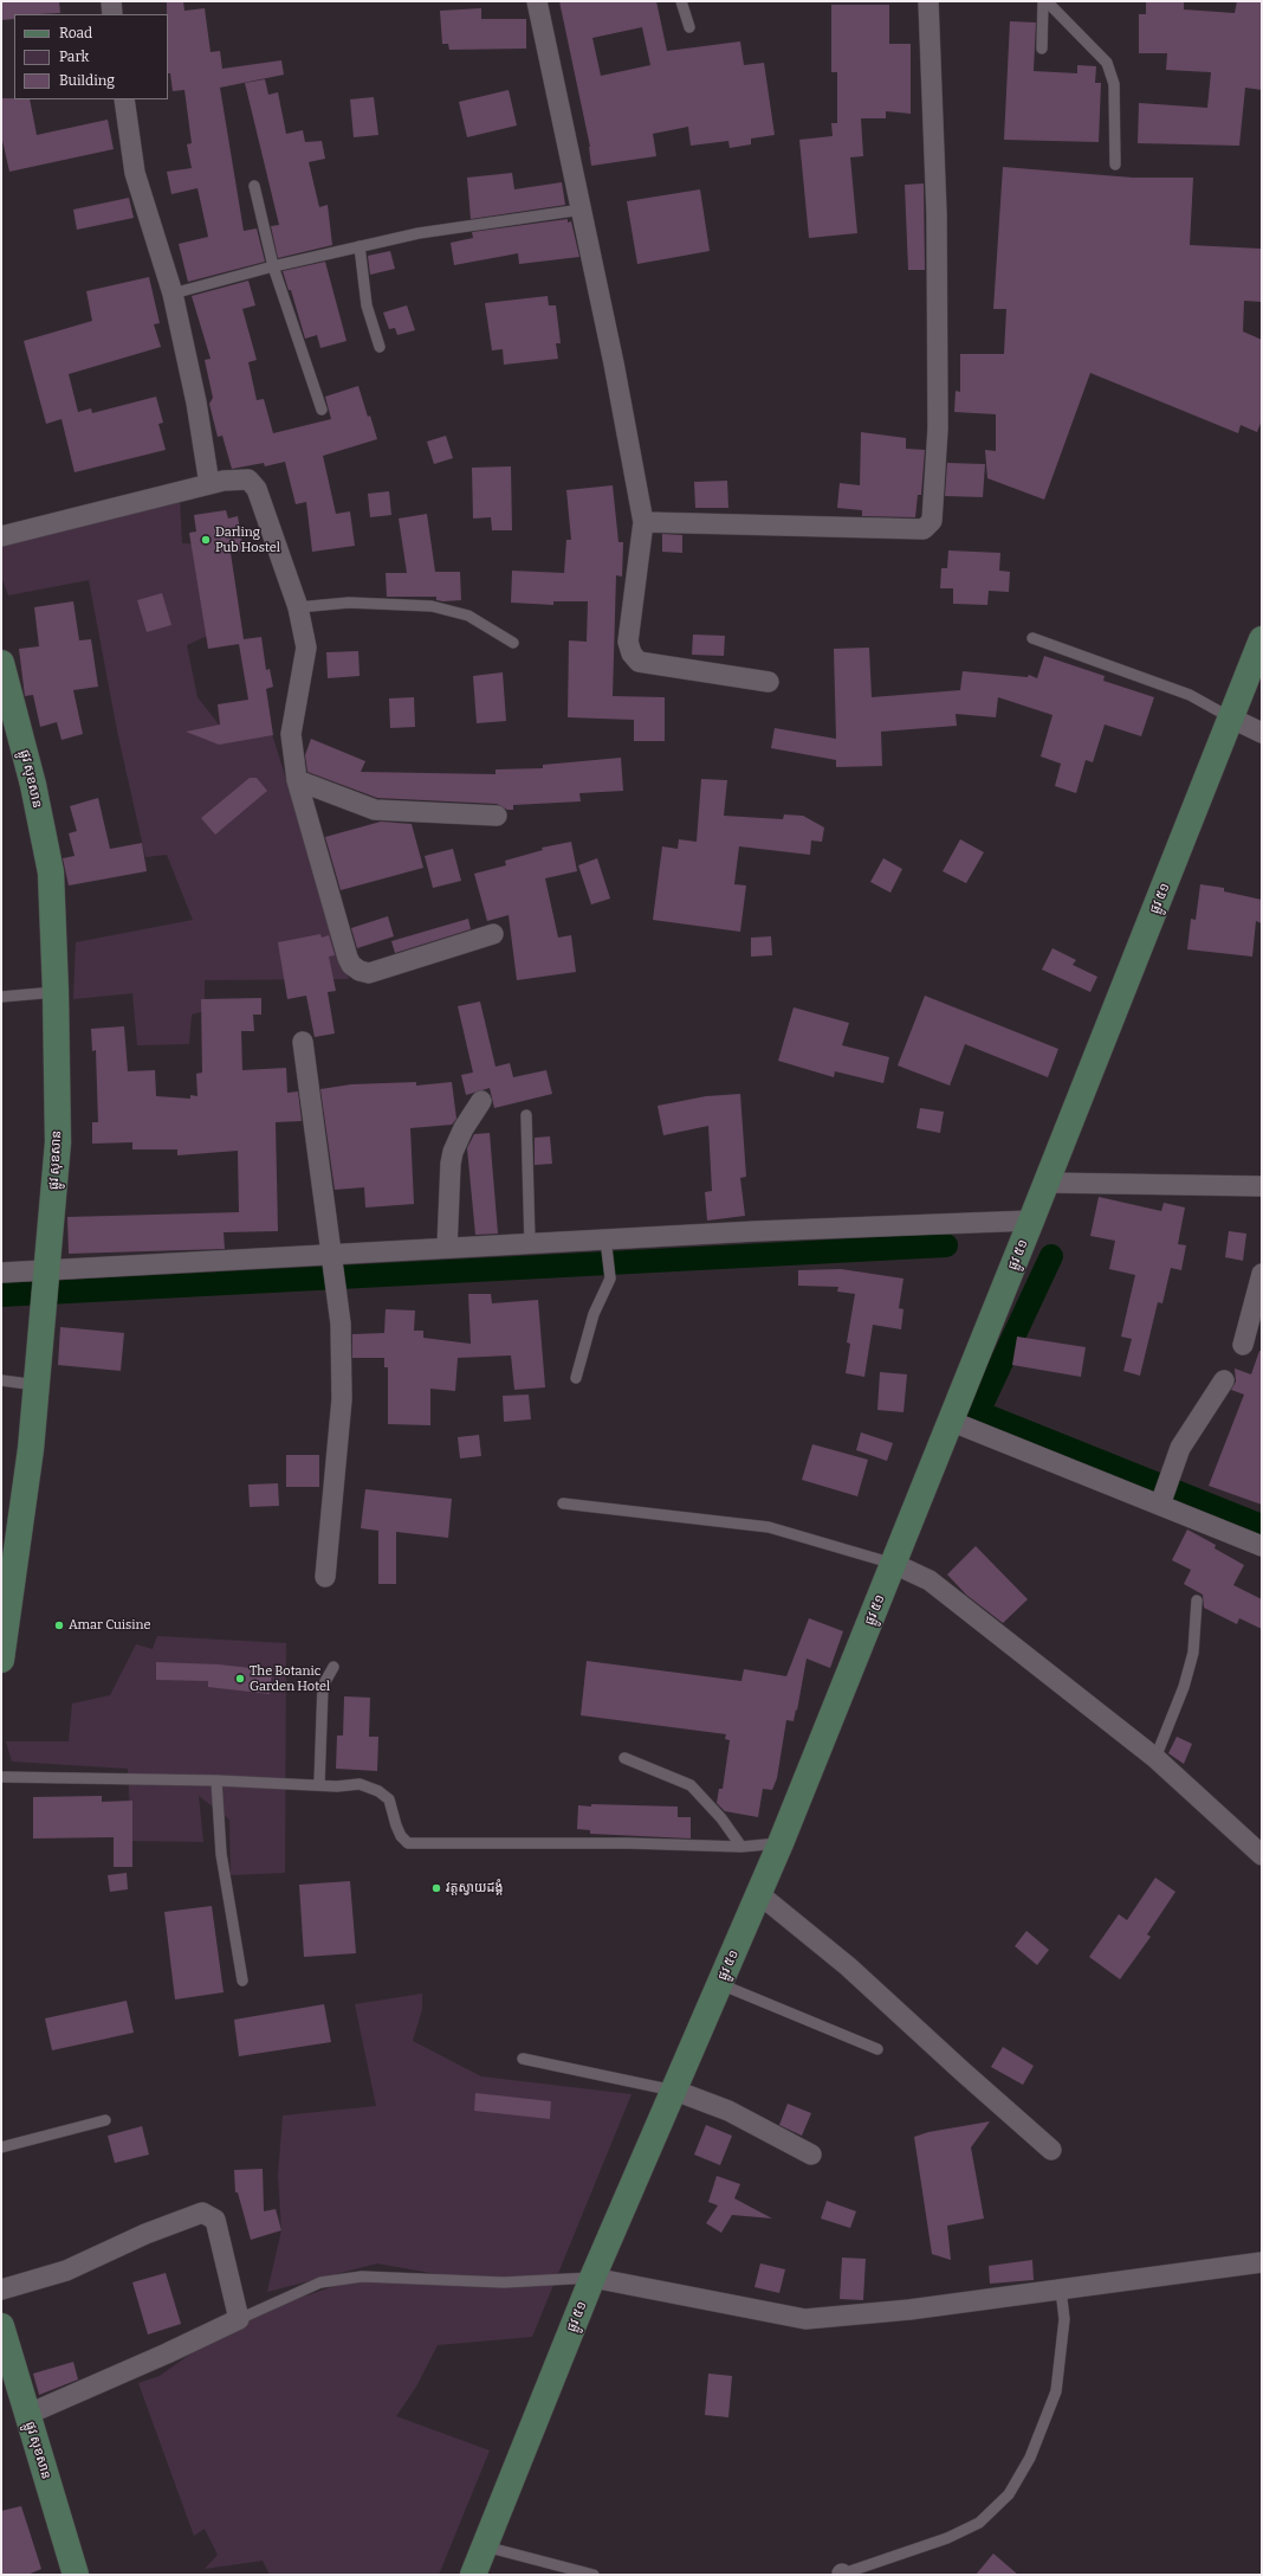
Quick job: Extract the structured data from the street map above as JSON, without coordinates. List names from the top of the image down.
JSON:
{
  "streets": {
    "main road": ["ផ្លូវ សុខសាន", "ផ្លូវ ៥១"]
  },
  "places": [
    "Darling Pub Hostel",
    "Amar Cuisine",
    "The Botanic Garden Hotel",
    "វត្តស្វាយដង្គំ"
  ],
  "legend": ["Road", "Park", "Building"]
}
